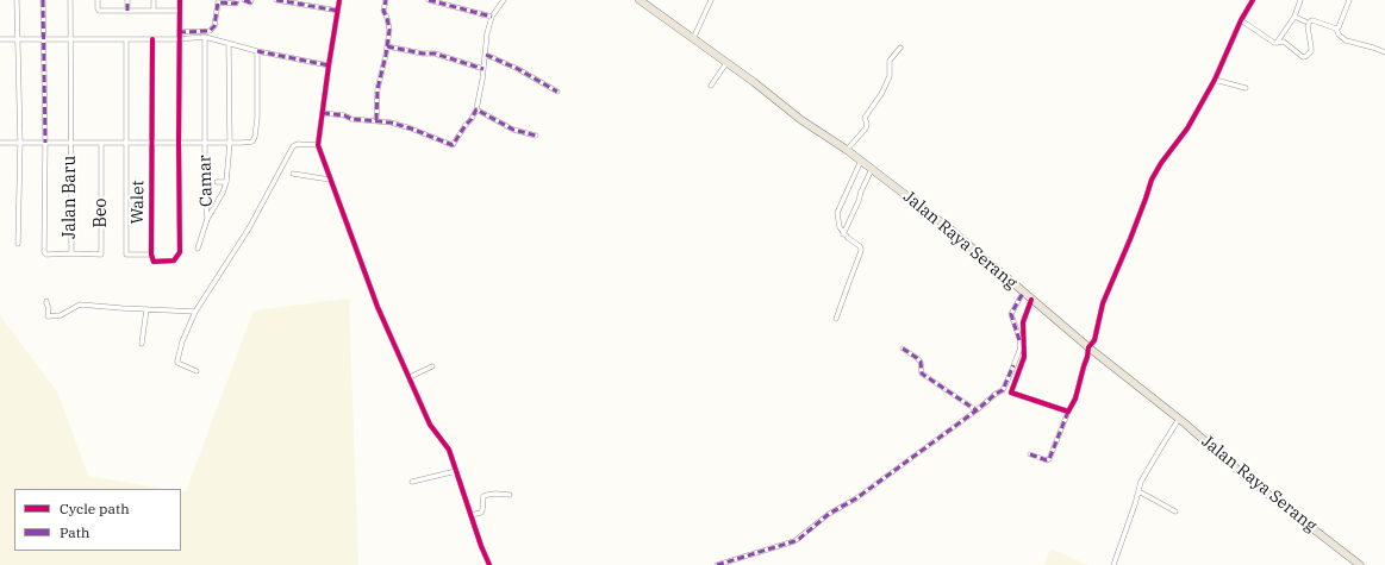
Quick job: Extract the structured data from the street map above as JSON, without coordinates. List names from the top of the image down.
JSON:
{
  "streets": {
    "highway": ["Jalan Raya Serang"],
    "street": [
      "Camar",
      "Jalan Baru",
      "Walet",
      "Beo"
    ]
  },
  "crossings": [
    ["Jalan Baru", "Beo"]
  ],
  "legend": ["Cycle path", "Path"]
}
